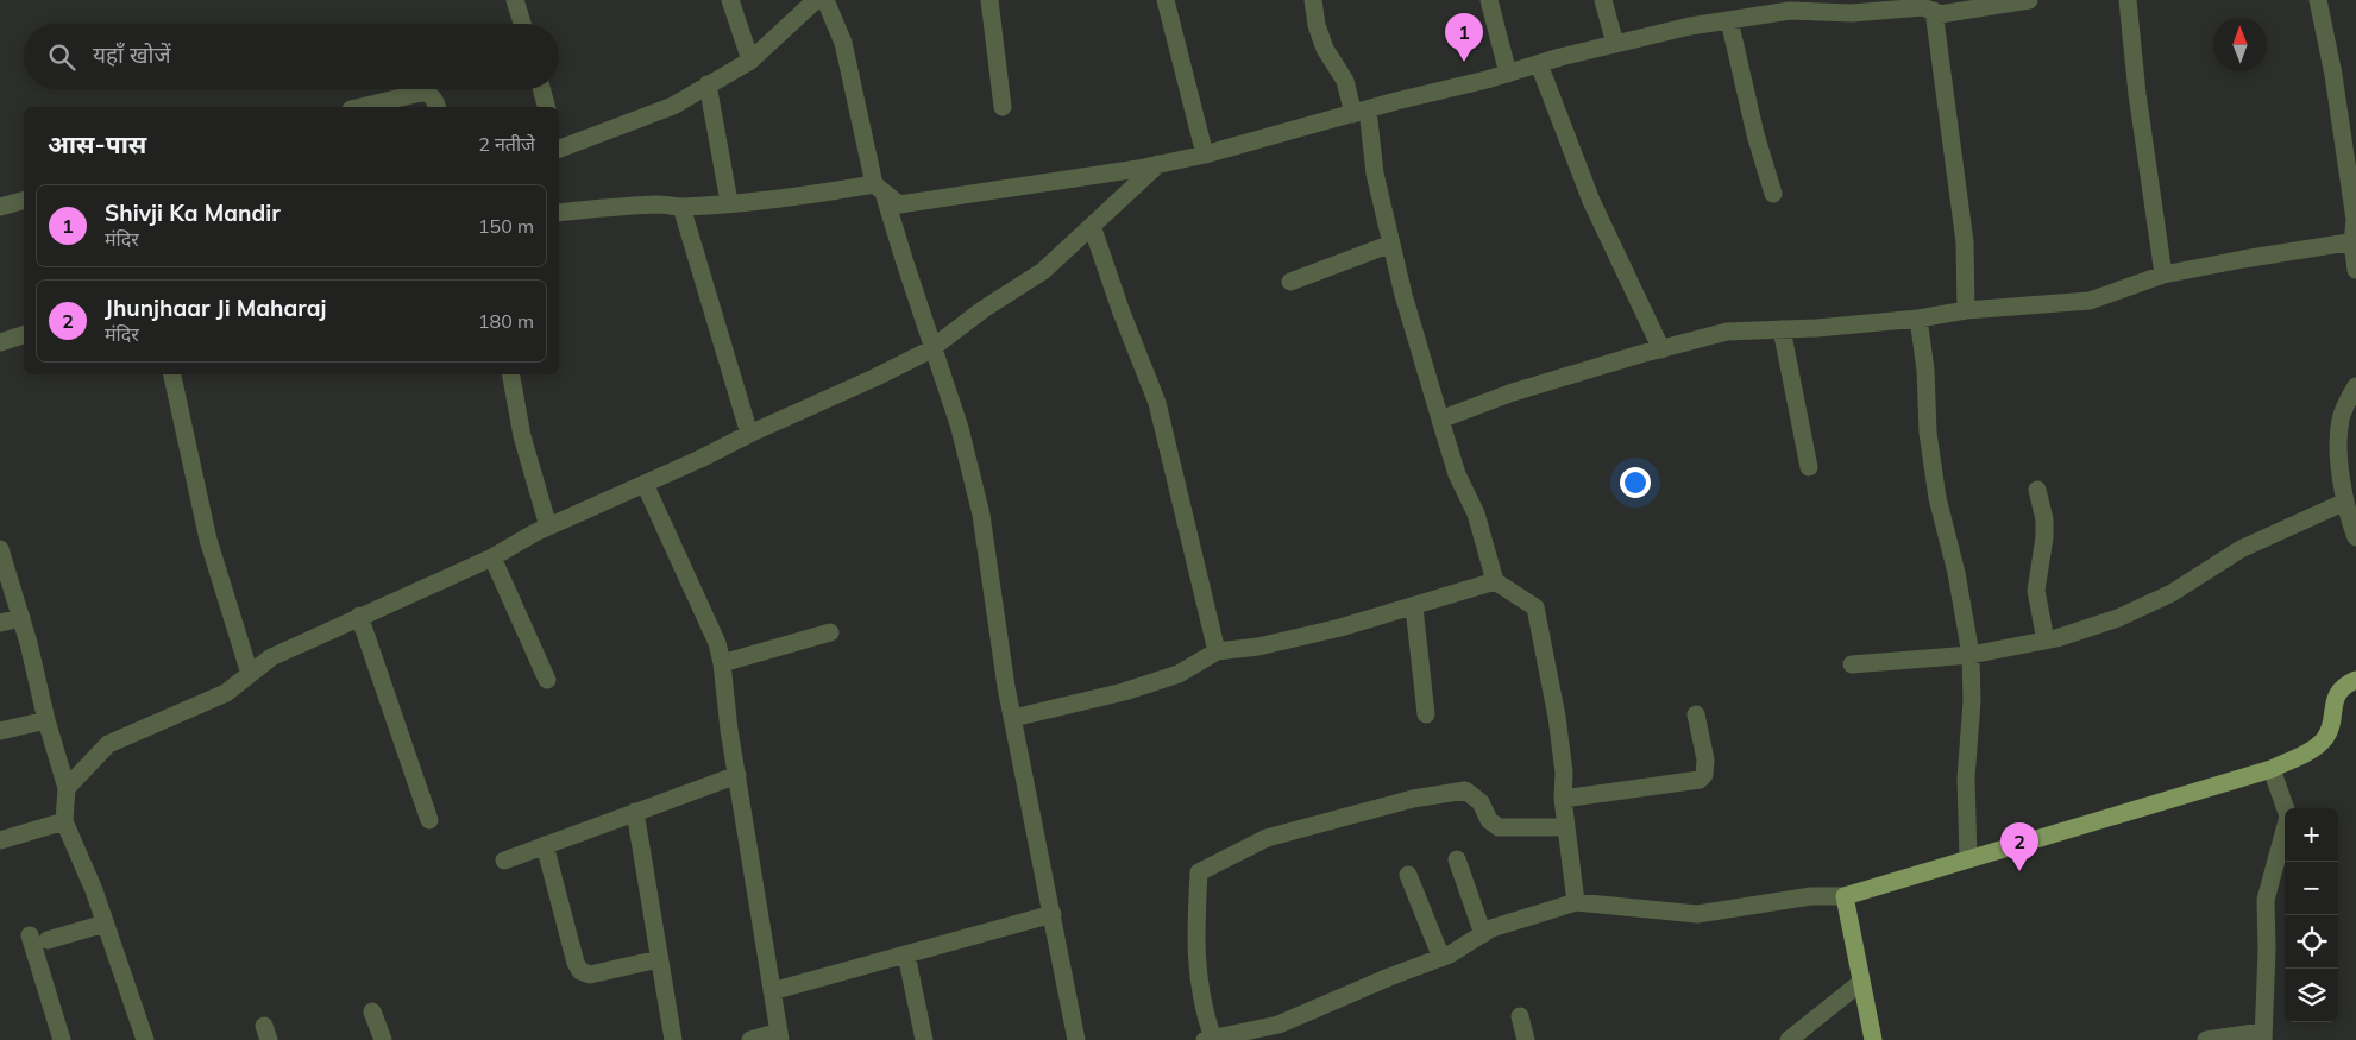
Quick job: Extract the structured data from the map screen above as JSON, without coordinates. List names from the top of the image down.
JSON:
{
  "north": "top",
  "page": {
    "pins": ["1", "2"],
    "search": "यहाँ खोजें",
    "heading": ["आस-पास", "2 नतीजे"],
    "list": [
      {
        "mark": "1",
        "name": "Shivji Ka Mandir",
        "note": "मंदिर",
        "value": "150 m"
      },
      {
        "mark": "2",
        "name": "Jhunjhaar Ji Maharaj",
        "note": "मंदिर",
        "value": "180 m"
      }
    ],
    "map_buttons": ["+", "−"]
  }
}
